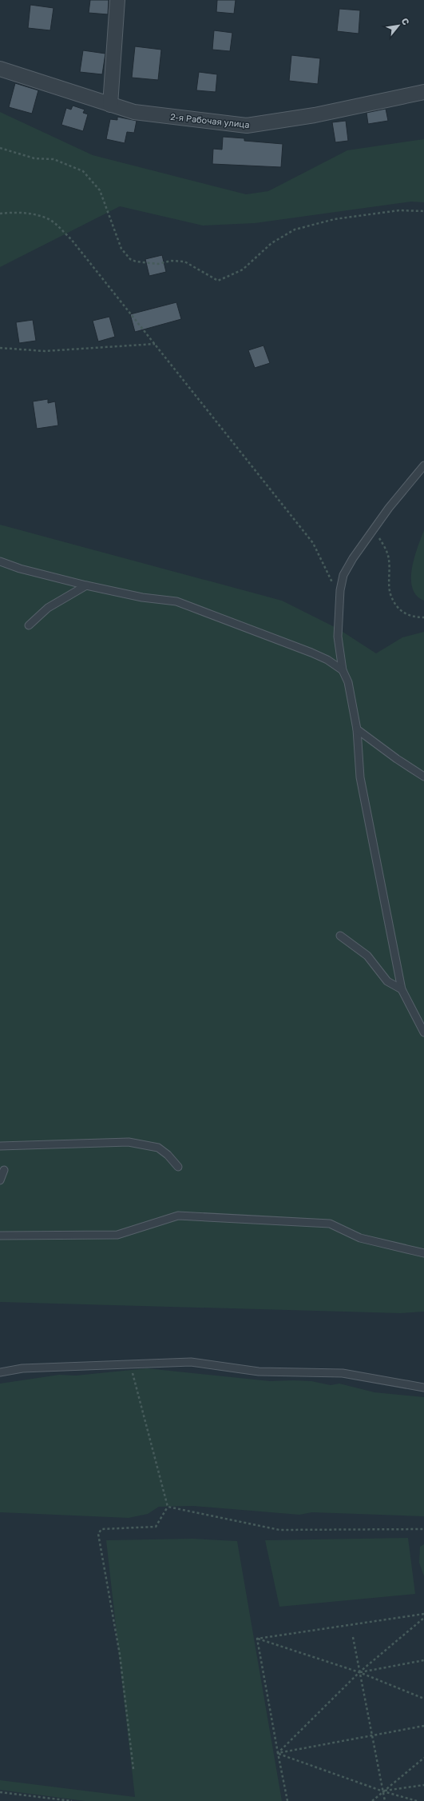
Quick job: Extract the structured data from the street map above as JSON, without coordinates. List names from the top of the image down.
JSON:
{
  "streets": {
    "street": ["2-я Рабочая улица"]
  },
  "north": "top right"
}
